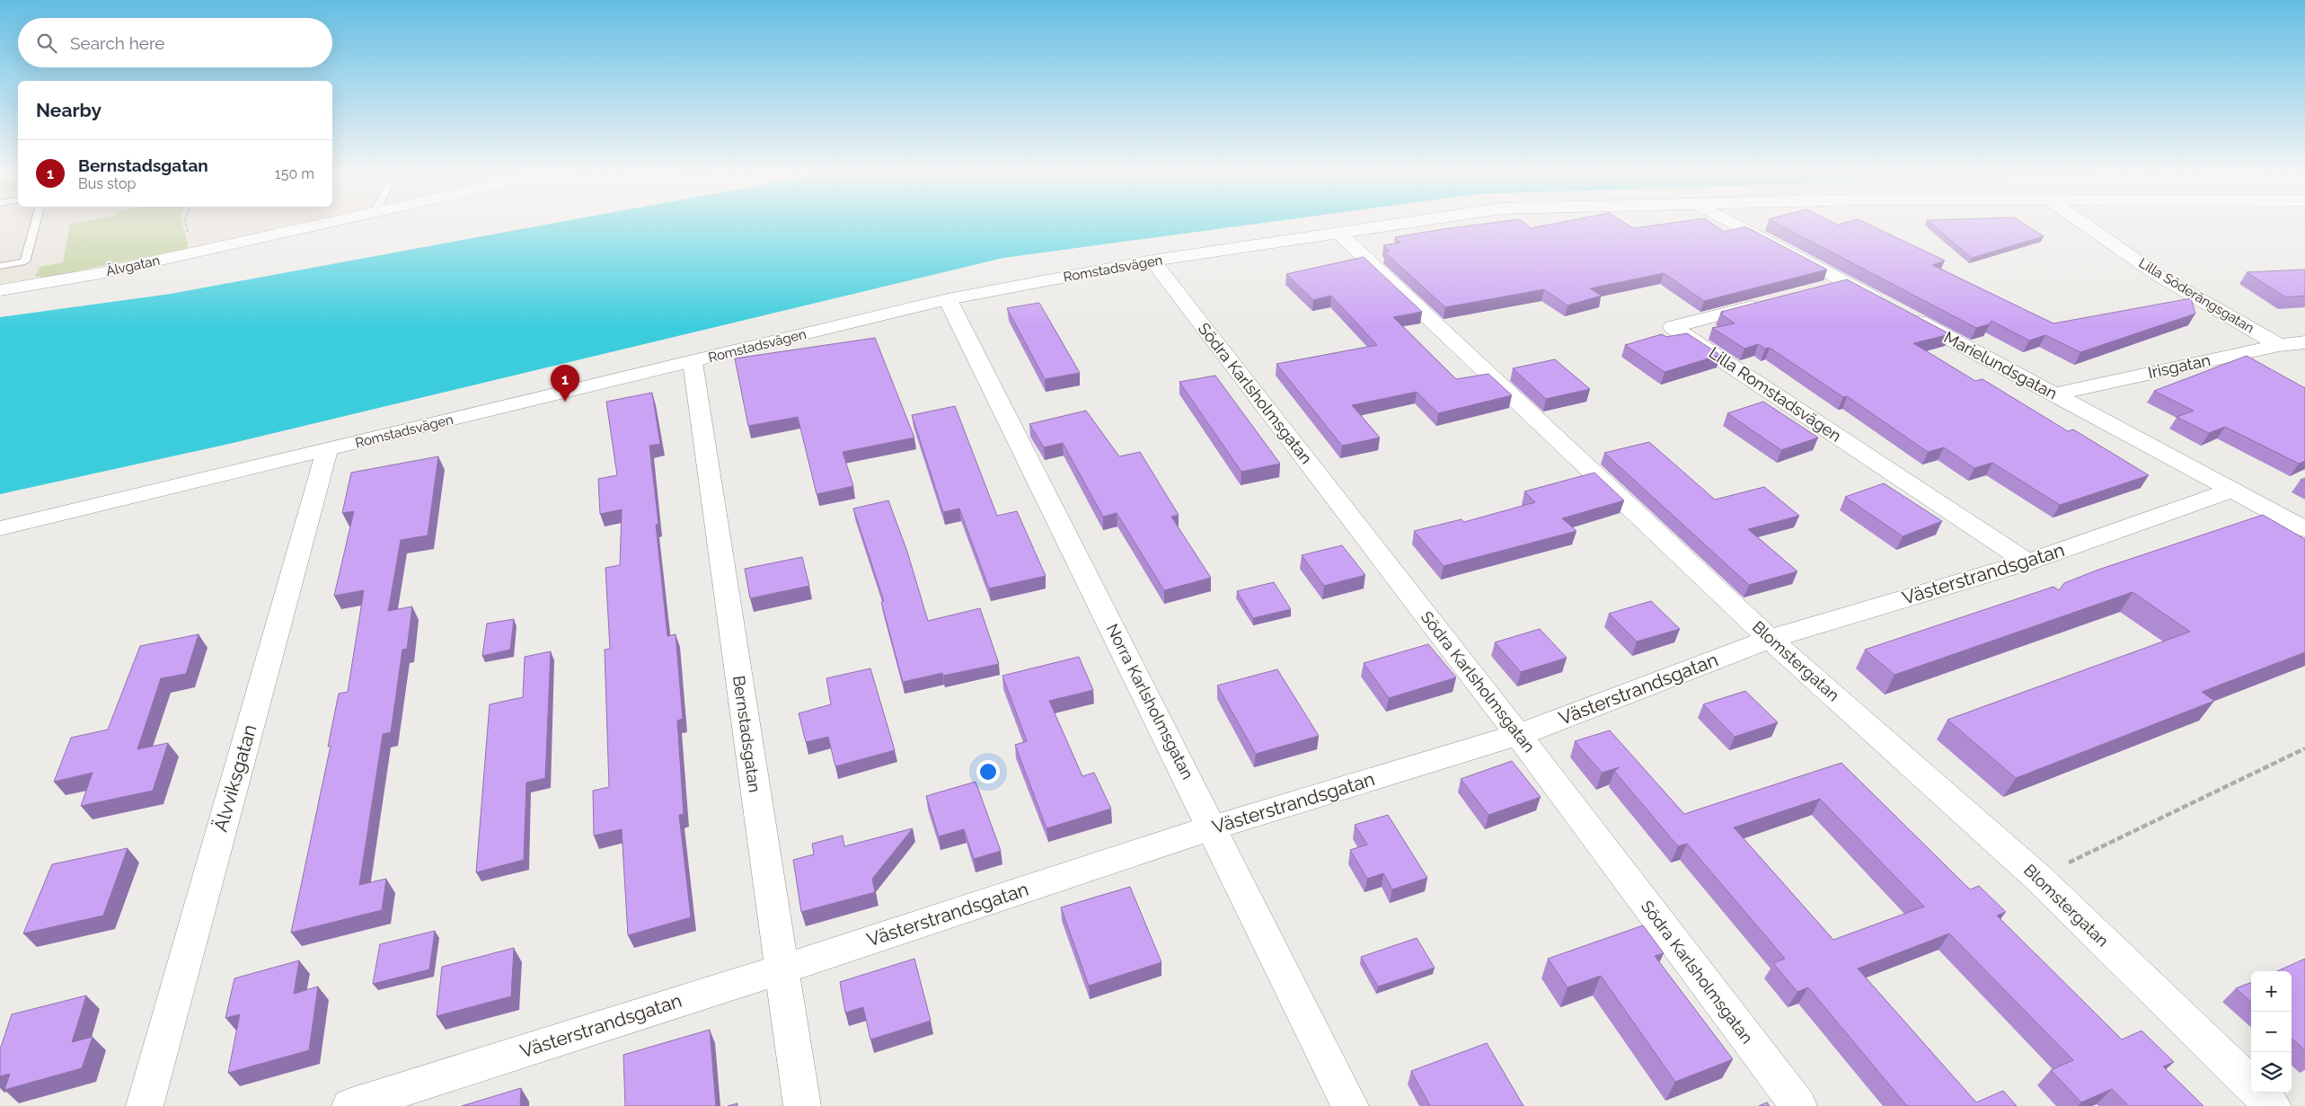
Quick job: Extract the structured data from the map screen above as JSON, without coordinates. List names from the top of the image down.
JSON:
{
  "streets": {
    "street": [
      "Älvgatan",
      "Romstadsvägen",
      "Lilla Söderängsgatan",
      "Marielundsgatan",
      "Irisgatan",
      "Södra Karlsholmsgatan",
      "Lilla Romstadsvägen",
      "Västerstrandsgatan",
      "Blomstergatan",
      "Norra Karlsholmsgatan",
      "Bernstadsgatan",
      "Älvviksgatan"
    ]
  },
  "crossings": [
    ["Romstadsvägen", "Södra Karlsholmsgatan"],
    ["Romstadsvägen", "Blomstergatan"],
    ["Romstadsvägen", "Norra Karlsholmsgatan"],
    ["Romstadsvägen", "Bernstadsgatan"],
    ["Romstadsvägen", "Älvviksgatan"],
    ["Lilla Söderängsgatan", "Irisgatan"],
    ["Marielundsgatan", "Irisgatan"],
    ["Marielundsgatan", "Västerstrandsgatan"],
    ["Södra Karlsholmsgatan", "Västerstrandsgatan"],
    ["Lilla Romstadsvägen", "Västerstrandsgatan"],
    ["Västerstrandsgatan", "Blomstergatan"],
    ["Västerstrandsgatan", "Norra Karlsholmsgatan"],
    ["Västerstrandsgatan", "Bernstadsgatan"]
  ],
  "page": {
    "search": "Search here",
    "heading": "Nearby",
    "list": [
      {
        "mark": "1",
        "name": "Bernstadsgatan",
        "note": "Bus stop",
        "value": "150 m"
      }
    ],
    "pins": "1",
    "map_buttons": ["+", "−"]
  }
}
